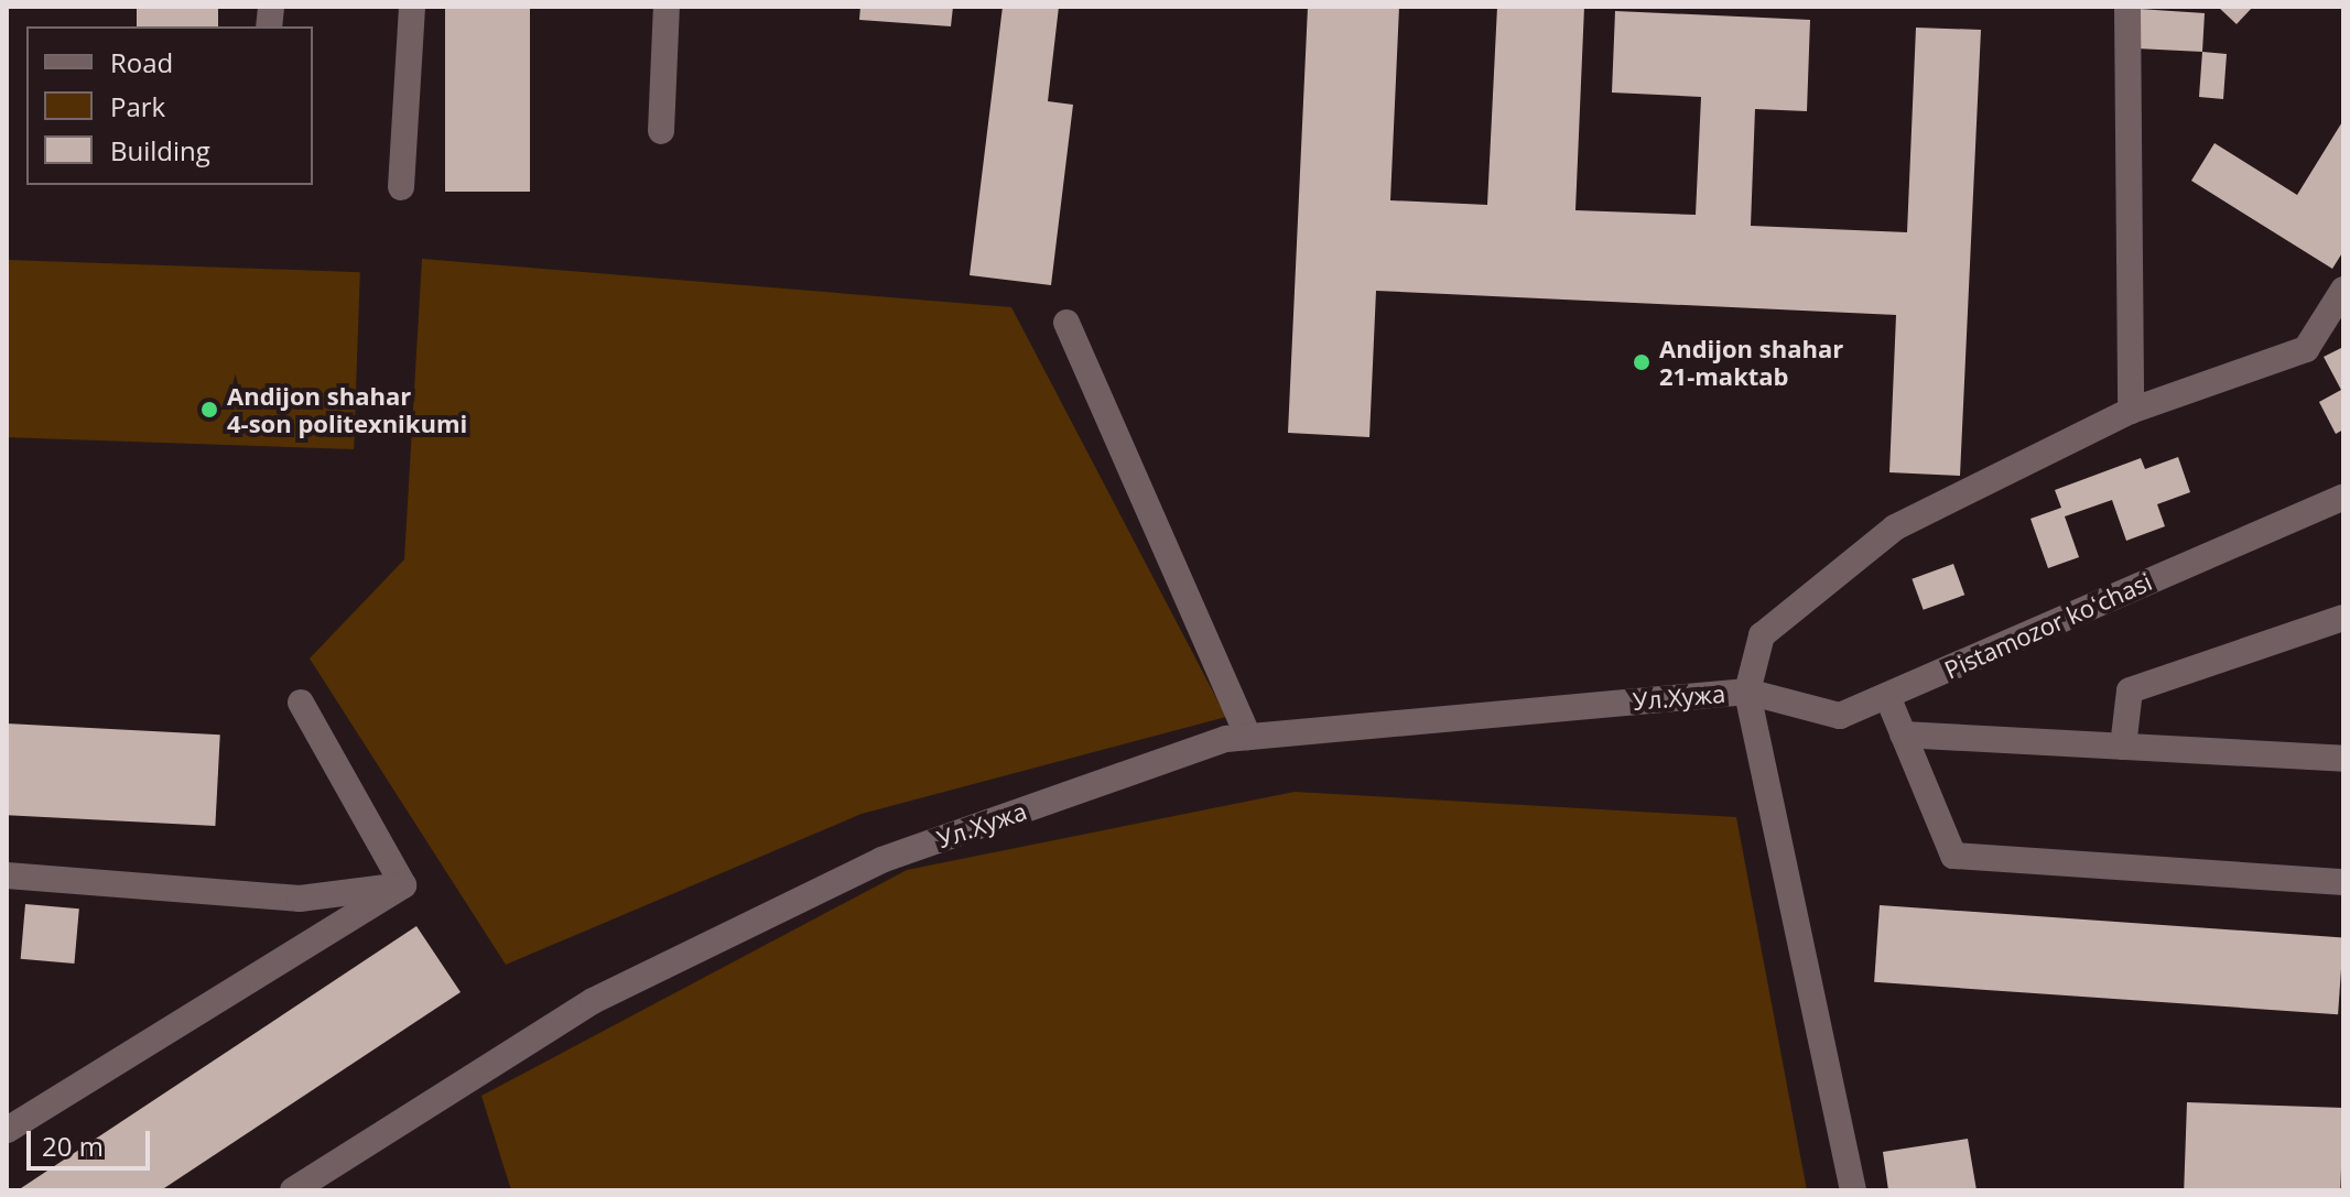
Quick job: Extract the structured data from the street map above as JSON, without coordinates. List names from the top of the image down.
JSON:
{
  "streets": {
    "street": ["Pistamozor koʻchasi", "Ул.Хужа"]
  },
  "crossings": [
    ["Pistamozor koʻchasi", "Ул.Хужа"]
  ],
  "places": ["Andijon shahar 21-maktab", "Andijon shahar 4-son politexnikumi"],
  "legend": ["Road", "Park", "Building"],
  "scale_bar": "20 m"
}
